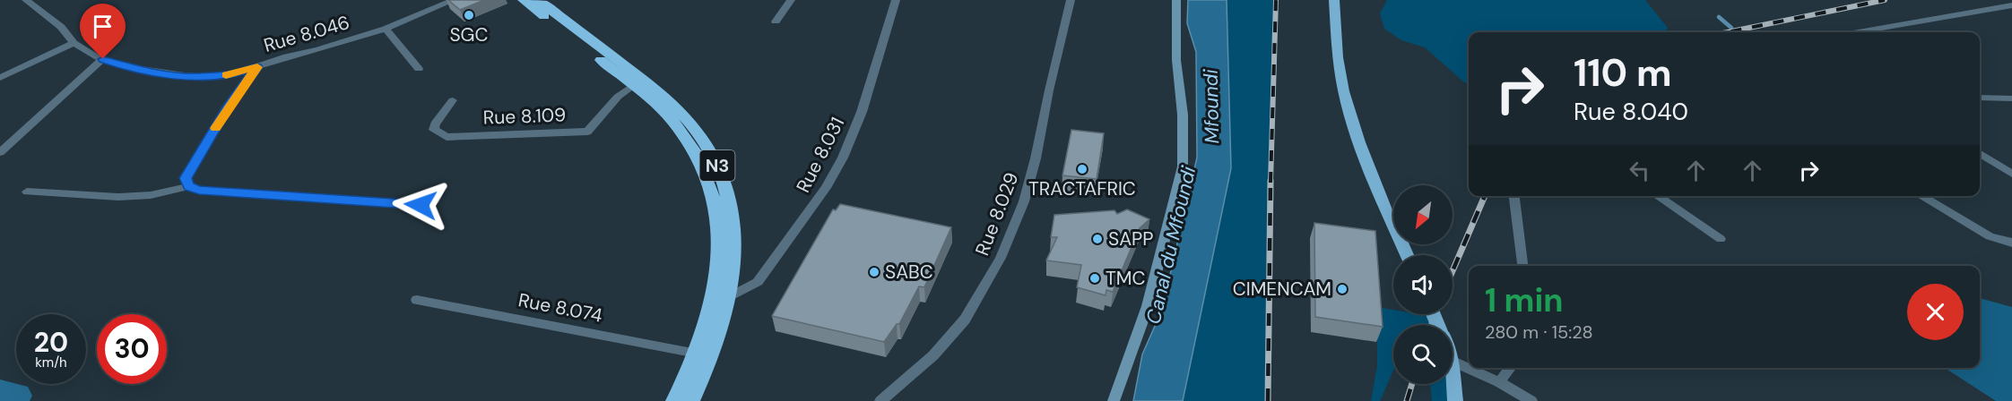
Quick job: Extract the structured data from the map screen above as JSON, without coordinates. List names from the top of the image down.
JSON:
{
  "streets": {
    "highway": ["N3"],
    "street": [
      "Rue 8.046",
      "Rue 8.109",
      "Rue 8.031",
      "Rue 8.029",
      "Rue 8.074"
    ]
  },
  "crossings": [
    ["Rue 8.109", "N3"],
    ["Rue 8.031", "N3"],
    ["N3", "Rue 8.074"]
  ],
  "water": ["Mfoundi", "Canal du Mfoundi"],
  "places": [
    "SGC",
    "TRACTAFRIC",
    "SAPP",
    "SABC",
    "TMC",
    "CIMENCAM"
  ],
  "north": "bottom left",
  "page": {
    "turn": ["110 m", "Rue 8.040"],
    "heading": ["1 min", "280 m · 15:28"],
    "speed": "20 km/h",
    "limit": "30"
  }
}
